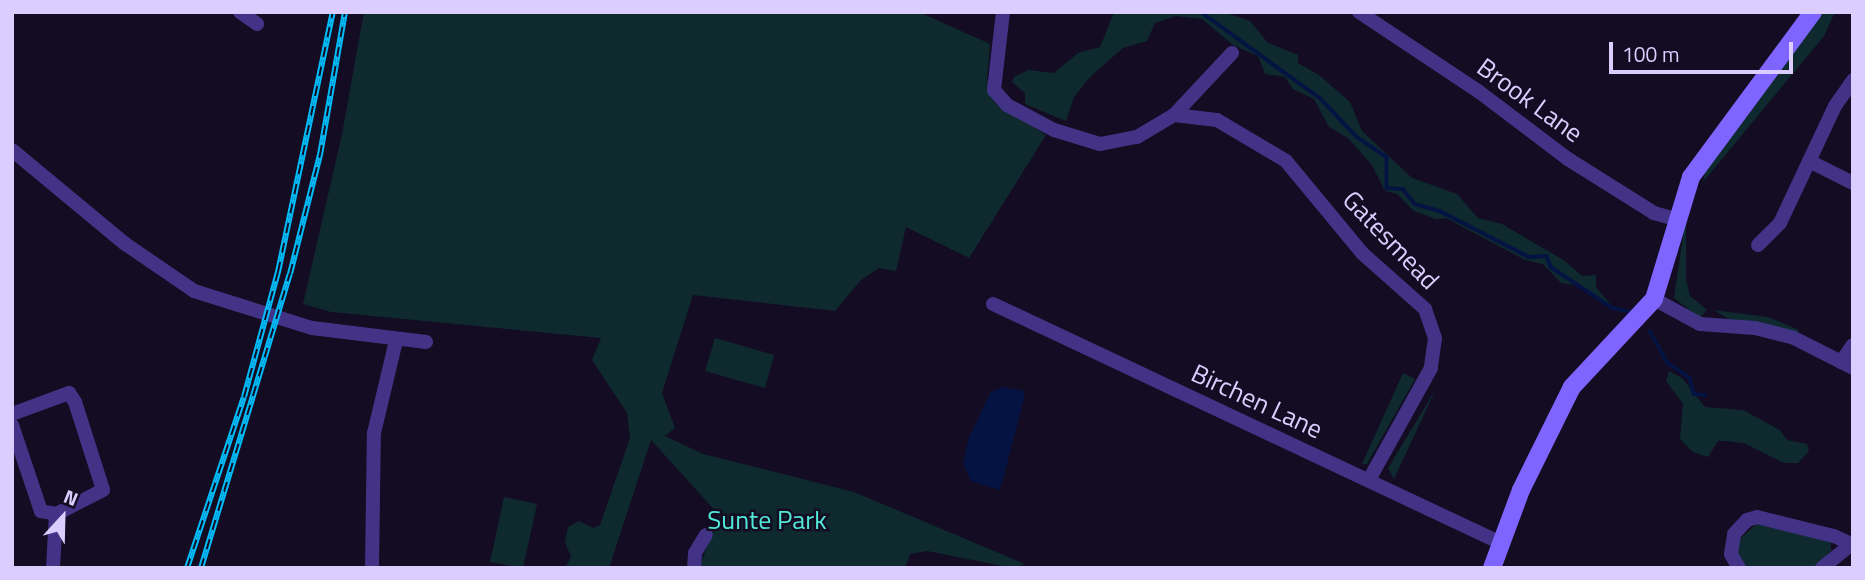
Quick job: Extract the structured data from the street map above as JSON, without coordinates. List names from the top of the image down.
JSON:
{
  "streets": {
    "street": ["Brook Lane", "Gatesmead", "Birchen Lane"]
  },
  "crossings": [
    ["Gatesmead", "Birchen Lane"]
  ],
  "parks": ["Sunte Park"],
  "scale_bar": "100 m",
  "north": "top"
}
